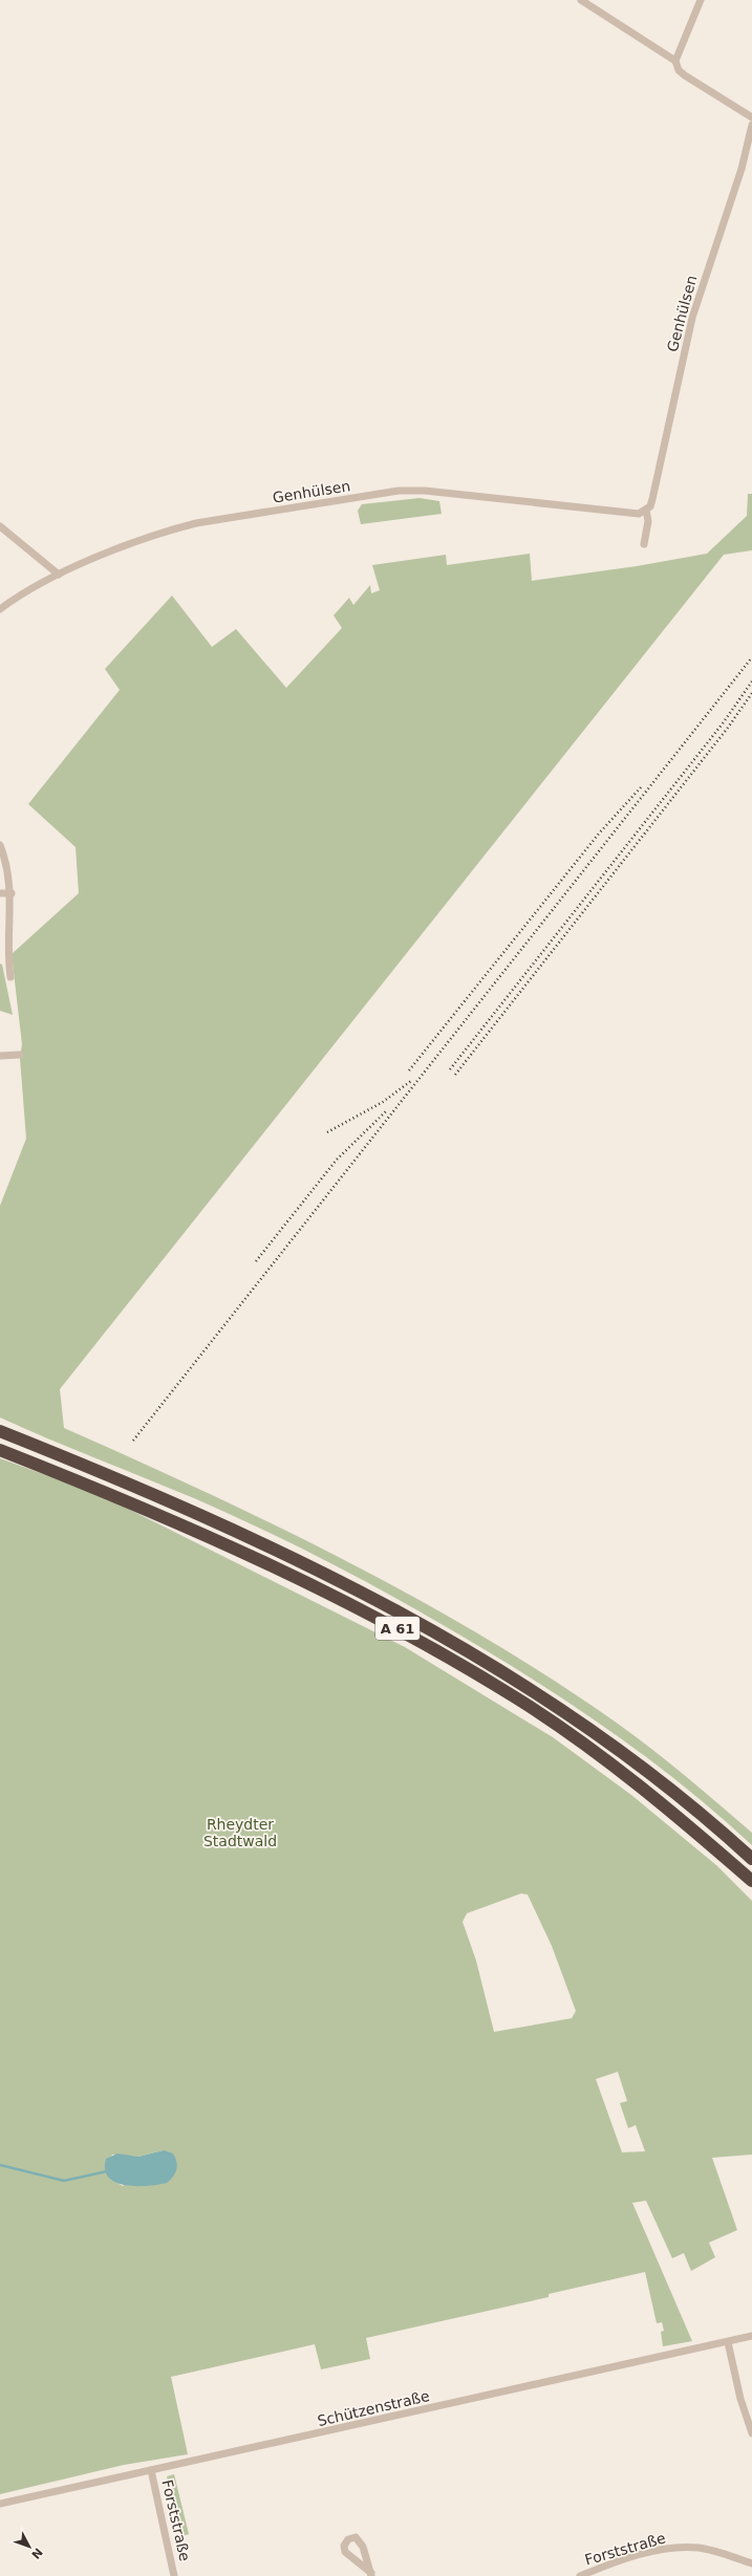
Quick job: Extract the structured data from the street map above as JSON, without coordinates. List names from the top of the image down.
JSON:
{
  "streets": {
    "highway": ["A 61"],
    "street": ["Genhülsen", "Schützenstraße", "Forststraße"]
  },
  "crossings": [
    ["Schützenstraße", "Forststraße"]
  ],
  "parks": ["Rheydter Stadtwald"],
  "north": "bottom right"
}
